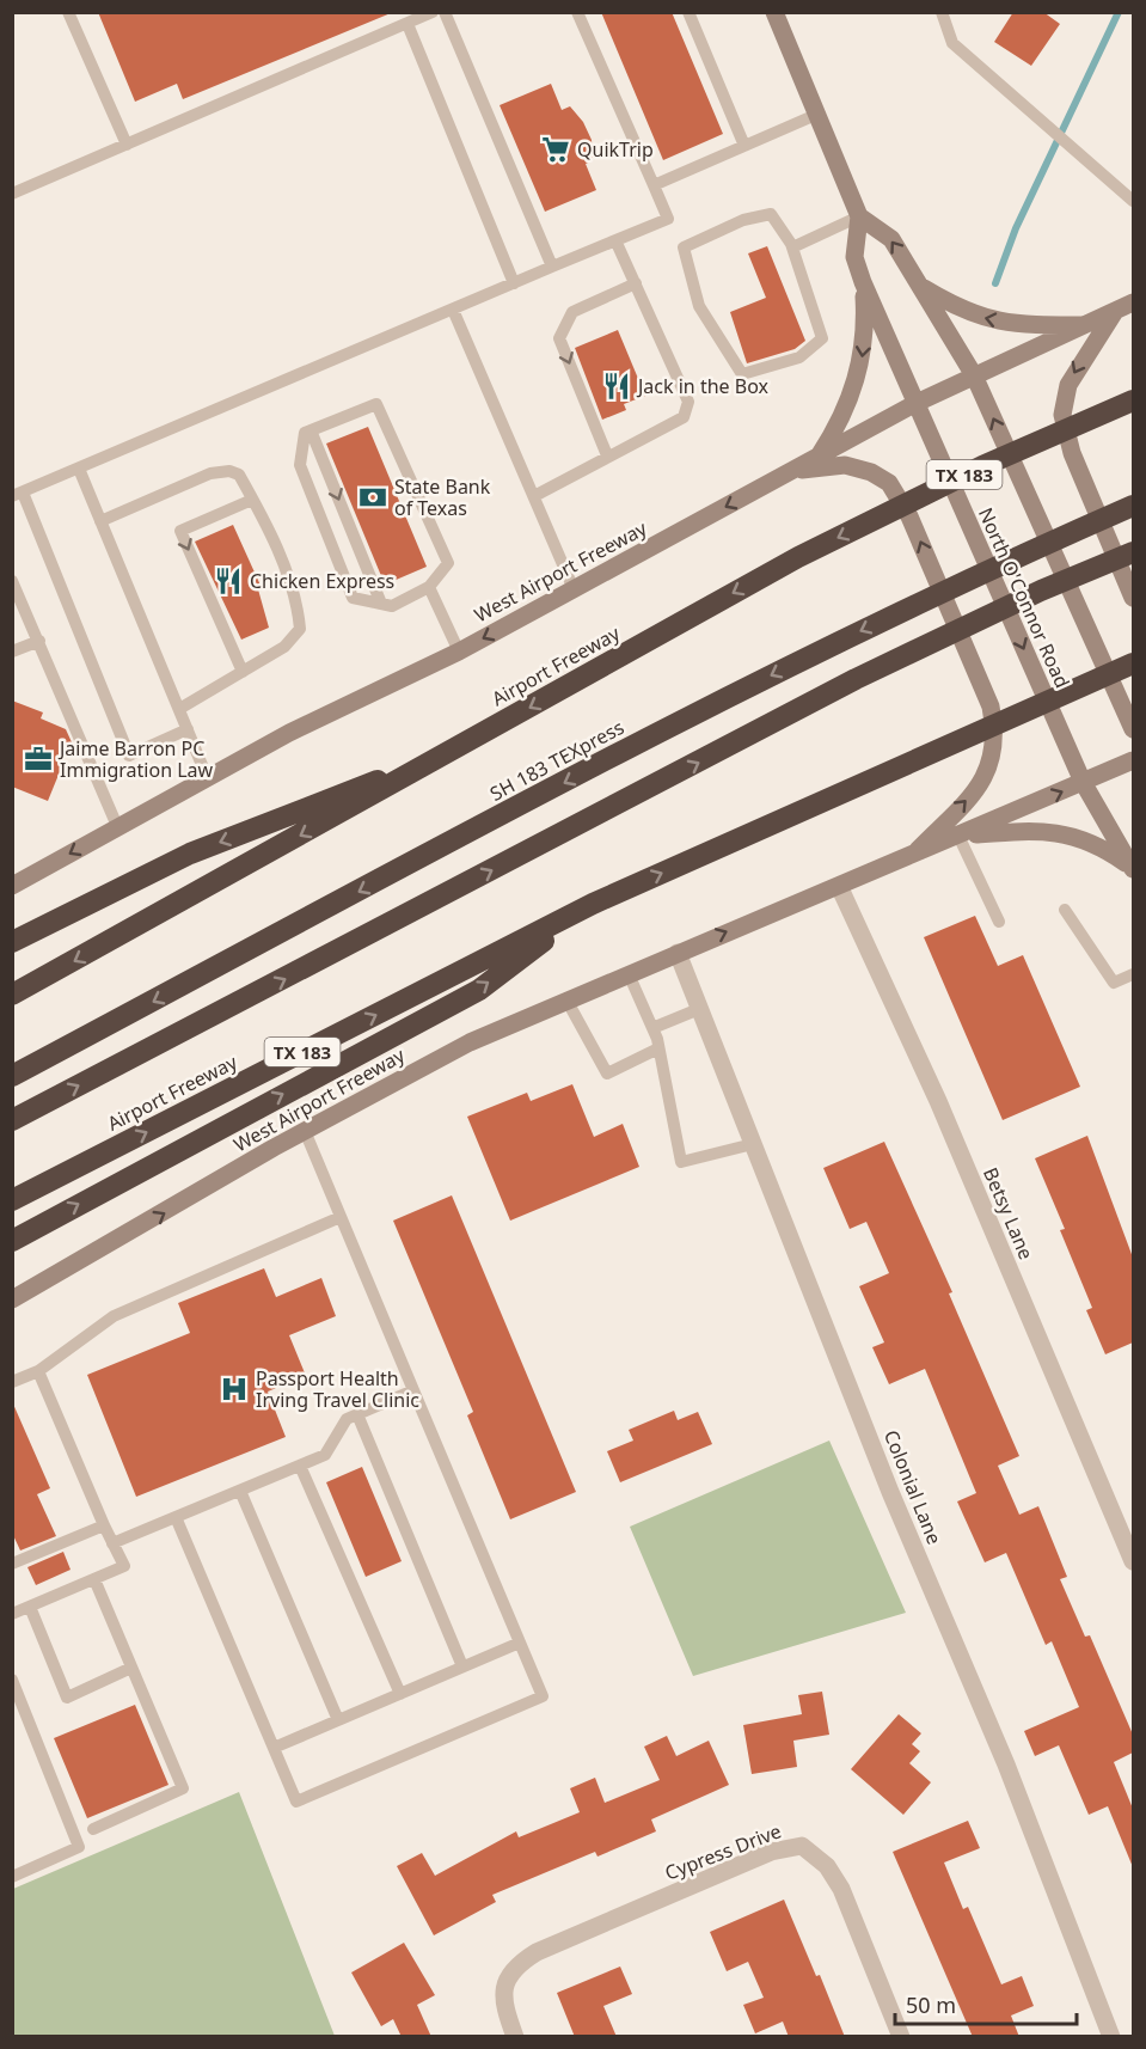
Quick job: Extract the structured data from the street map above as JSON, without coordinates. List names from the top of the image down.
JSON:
{
  "streets": {
    "highway": ["TX 183", "Airport Freeway", "SH 183 TEXpress"],
    "main road": ["West Airport Freeway", "North O'Connor Road"],
    "street": ["Betsy Lane", "Colonial Lane", "Cypress Drive"]
  },
  "crossings": [
    ["West Airport Freeway", "North O'Connor Road"],
    ["West Airport Freeway", "Betsy Lane"],
    ["West Airport Freeway", "Colonial Lane"]
  ],
  "places": {
    "supermarket": ["QuikTrip"],
    "restaurant": ["Jack in the Box", "Chicken Express"],
    "bank": ["State Bank of Texas"],
    "office": ["Jaime Barron PC Immigration Law"],
    "hospital": ["Passport Health Irving Travel Clinic"]
  },
  "scale_bar": "50 m"
}
